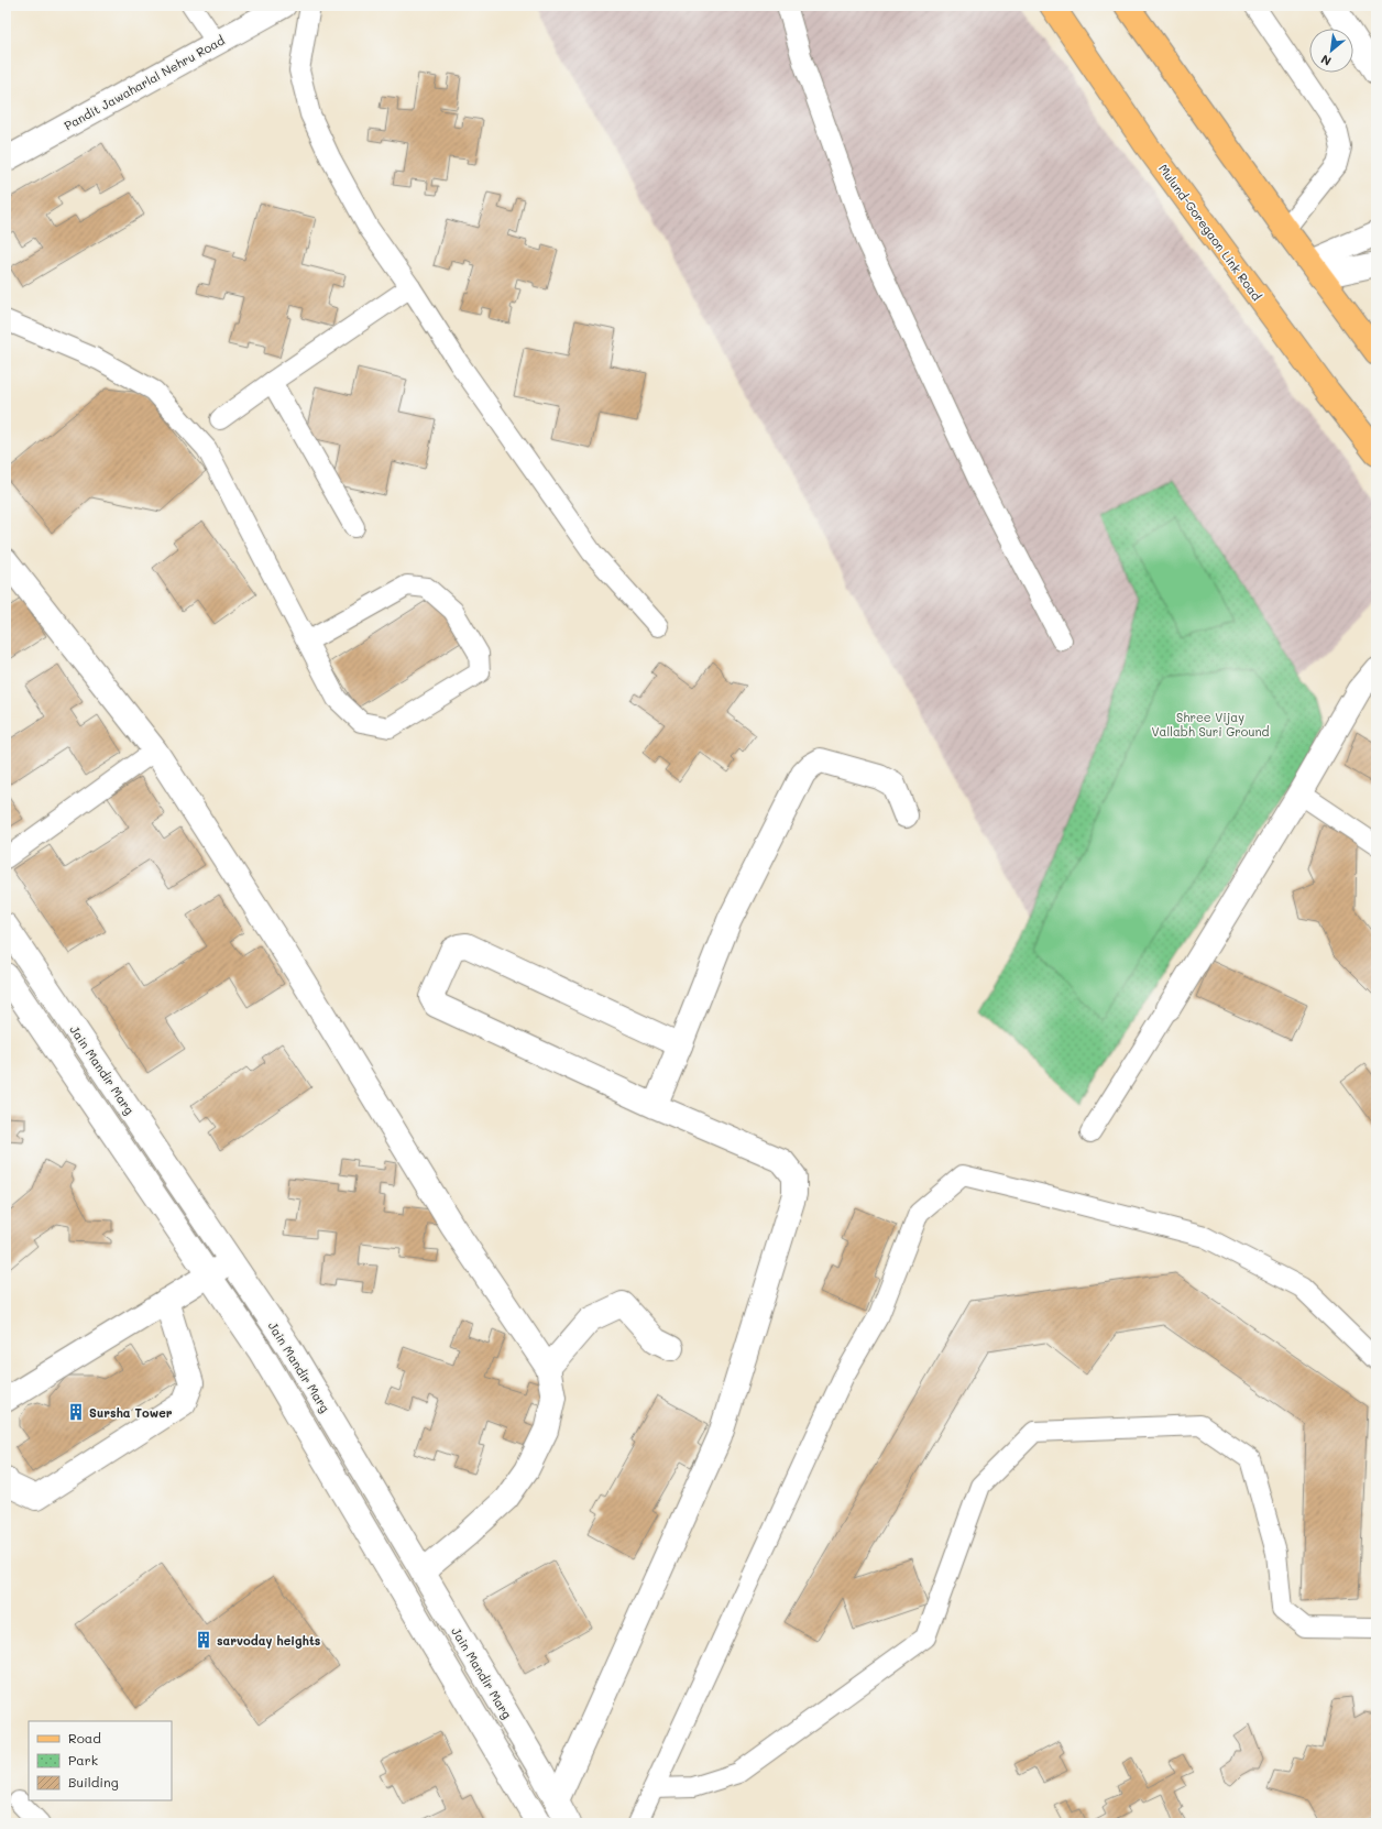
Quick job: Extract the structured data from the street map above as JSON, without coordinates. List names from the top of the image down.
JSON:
{
  "streets": {
    "main road": ["Mulund-Goregaon Link Road"],
    "street": ["Pandit Jawaharlal Nehru Road", "Jain Mandir Marg"]
  },
  "parks": ["Shree Vijay Vallabh Suri Ground"],
  "places": {
    "building": ["Sursha Tower", "sarvoday heights"]
  },
  "legend": ["Road", "Park", "Building"],
  "north": "bottom left"
}
